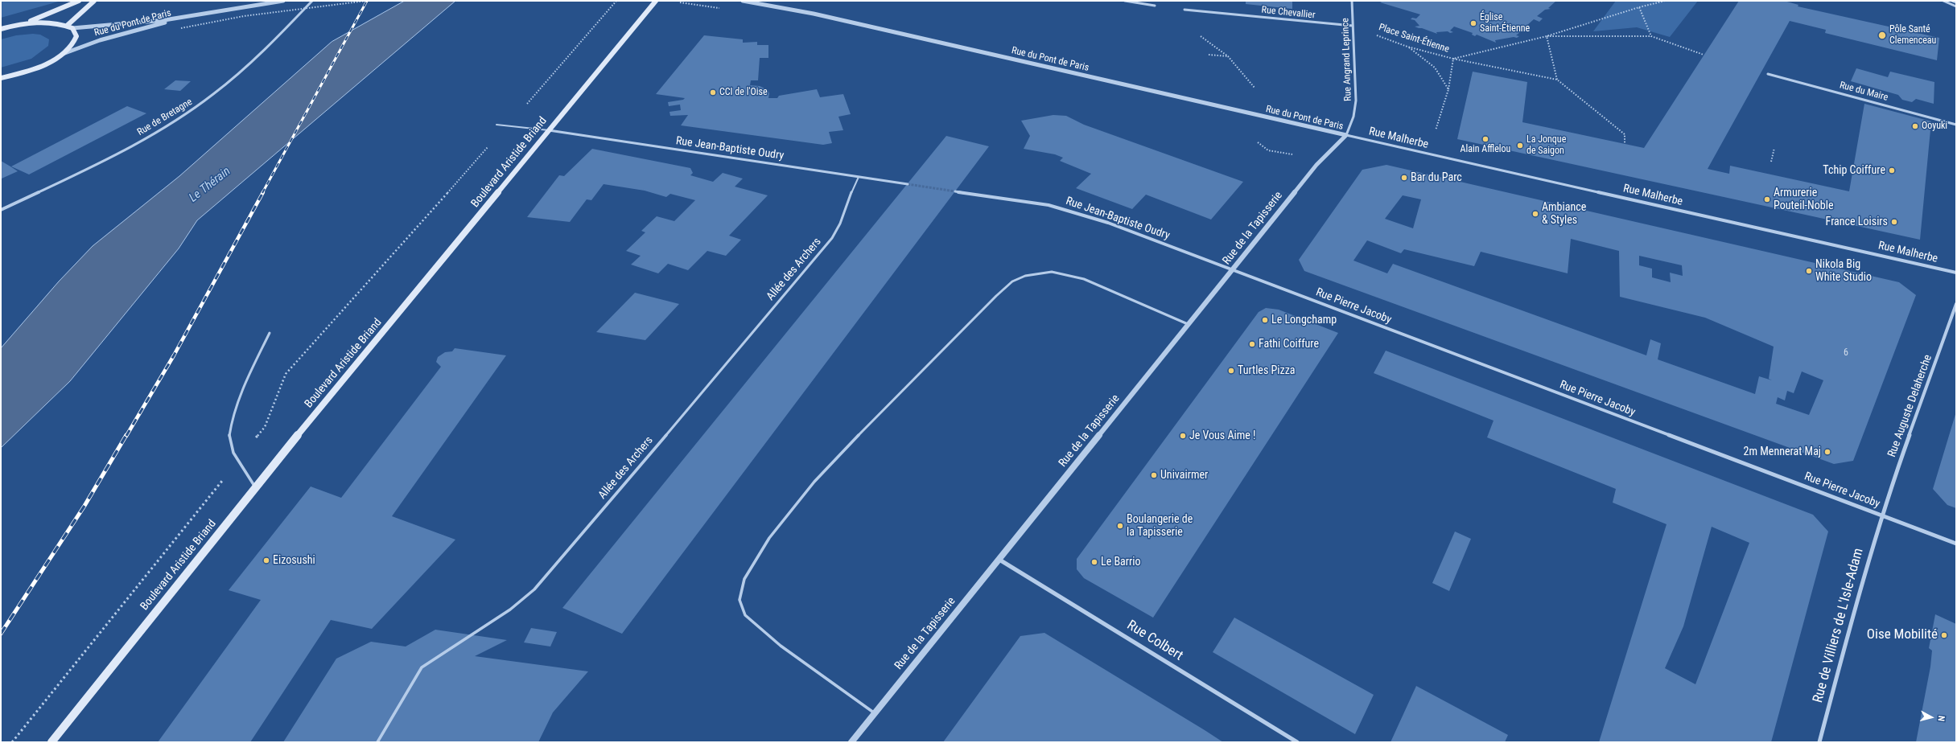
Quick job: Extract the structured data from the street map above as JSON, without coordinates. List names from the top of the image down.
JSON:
{
  "streets": {
    "main road": ["Boulevard Aristide Briand"],
    "street": [
      "Rue Chevallier",
      "Rue du Pont de Paris",
      "Rue Angrand Leprince",
      "Rue du Maire",
      "Rue de Bretagne",
      "Rue Malherbe",
      "Rue Jean-Baptiste Oudry",
      "Rue de la Tapisserie",
      "Rue Pierre Jacoby",
      "Rue Auguste Delaherche",
      "Rue de Villiers de L'Isle-Adam",
      "Rue Colbert"
    ],
    "lane": ["Allée des Archers"],
    "path": ["Place Saint-Étienne"]
  },
  "crossings": [
    ["Rue Chevallier", "Place Saint-Étienne"],
    ["Rue Chevallier", "Rue Angrand Leprince"],
    ["Rue du Pont de Paris", "Rue Angrand Leprince"],
    ["Rue du Pont de Paris", "Rue Malherbe"],
    ["Rue du Pont de Paris", "Rue de la Tapisserie"],
    ["Place Saint-Étienne", "Rue Angrand Leprince"],
    ["Rue Angrand Leprince", "Rue Malherbe"],
    ["Rue Angrand Leprince", "Rue de la Tapisserie"],
    ["Rue Malherbe", "Rue de la Tapisserie"],
    ["Rue Jean-Baptiste Oudry", "Boulevard Aristide Briand"],
    ["Rue Jean-Baptiste Oudry", "Rue de la Tapisserie"],
    ["Rue Jean-Baptiste Oudry", "Allée des Archers"],
    ["Rue Jean-Baptiste Oudry", "Rue Pierre Jacoby"],
    ["Rue de la Tapisserie", "Rue Pierre Jacoby"],
    ["Rue de la Tapisserie", "Rue Colbert"],
    ["Rue Pierre Jacoby", "Rue Auguste Delaherche"],
    ["Rue Pierre Jacoby", "Rue de Villiers de L'Isle-Adam"],
    ["Rue Auguste Delaherche", "Rue de Villiers de L'Isle-Adam"]
  ],
  "water": ["Le Thérain"],
  "places": [
    "Église Saint-Étienne",
    "Pôle Santé Clemenceau",
    "CCI de l'Oise",
    "Ooyuki",
    "Alain Afflelou",
    "La Jonque de Saigon",
    "Tchip Coiffure",
    "Bar du Parc",
    "Armurerie Pouteil-Noble",
    "Ambiance & Styles",
    "France Loisirs",
    "Nikola Big White Studio",
    "Le Longchamp",
    "Fathi Coiffure",
    "Turtles Pizza",
    "Je Vous Aime !",
    "2m Mennerat Maj",
    "Univairmer",
    "Boulangerie de la Tapisserie",
    "Eizosushi",
    "Le Barrio",
    "Oise Mobilité"
  ],
  "house_numbers": ["6"],
  "north": "right"
}
